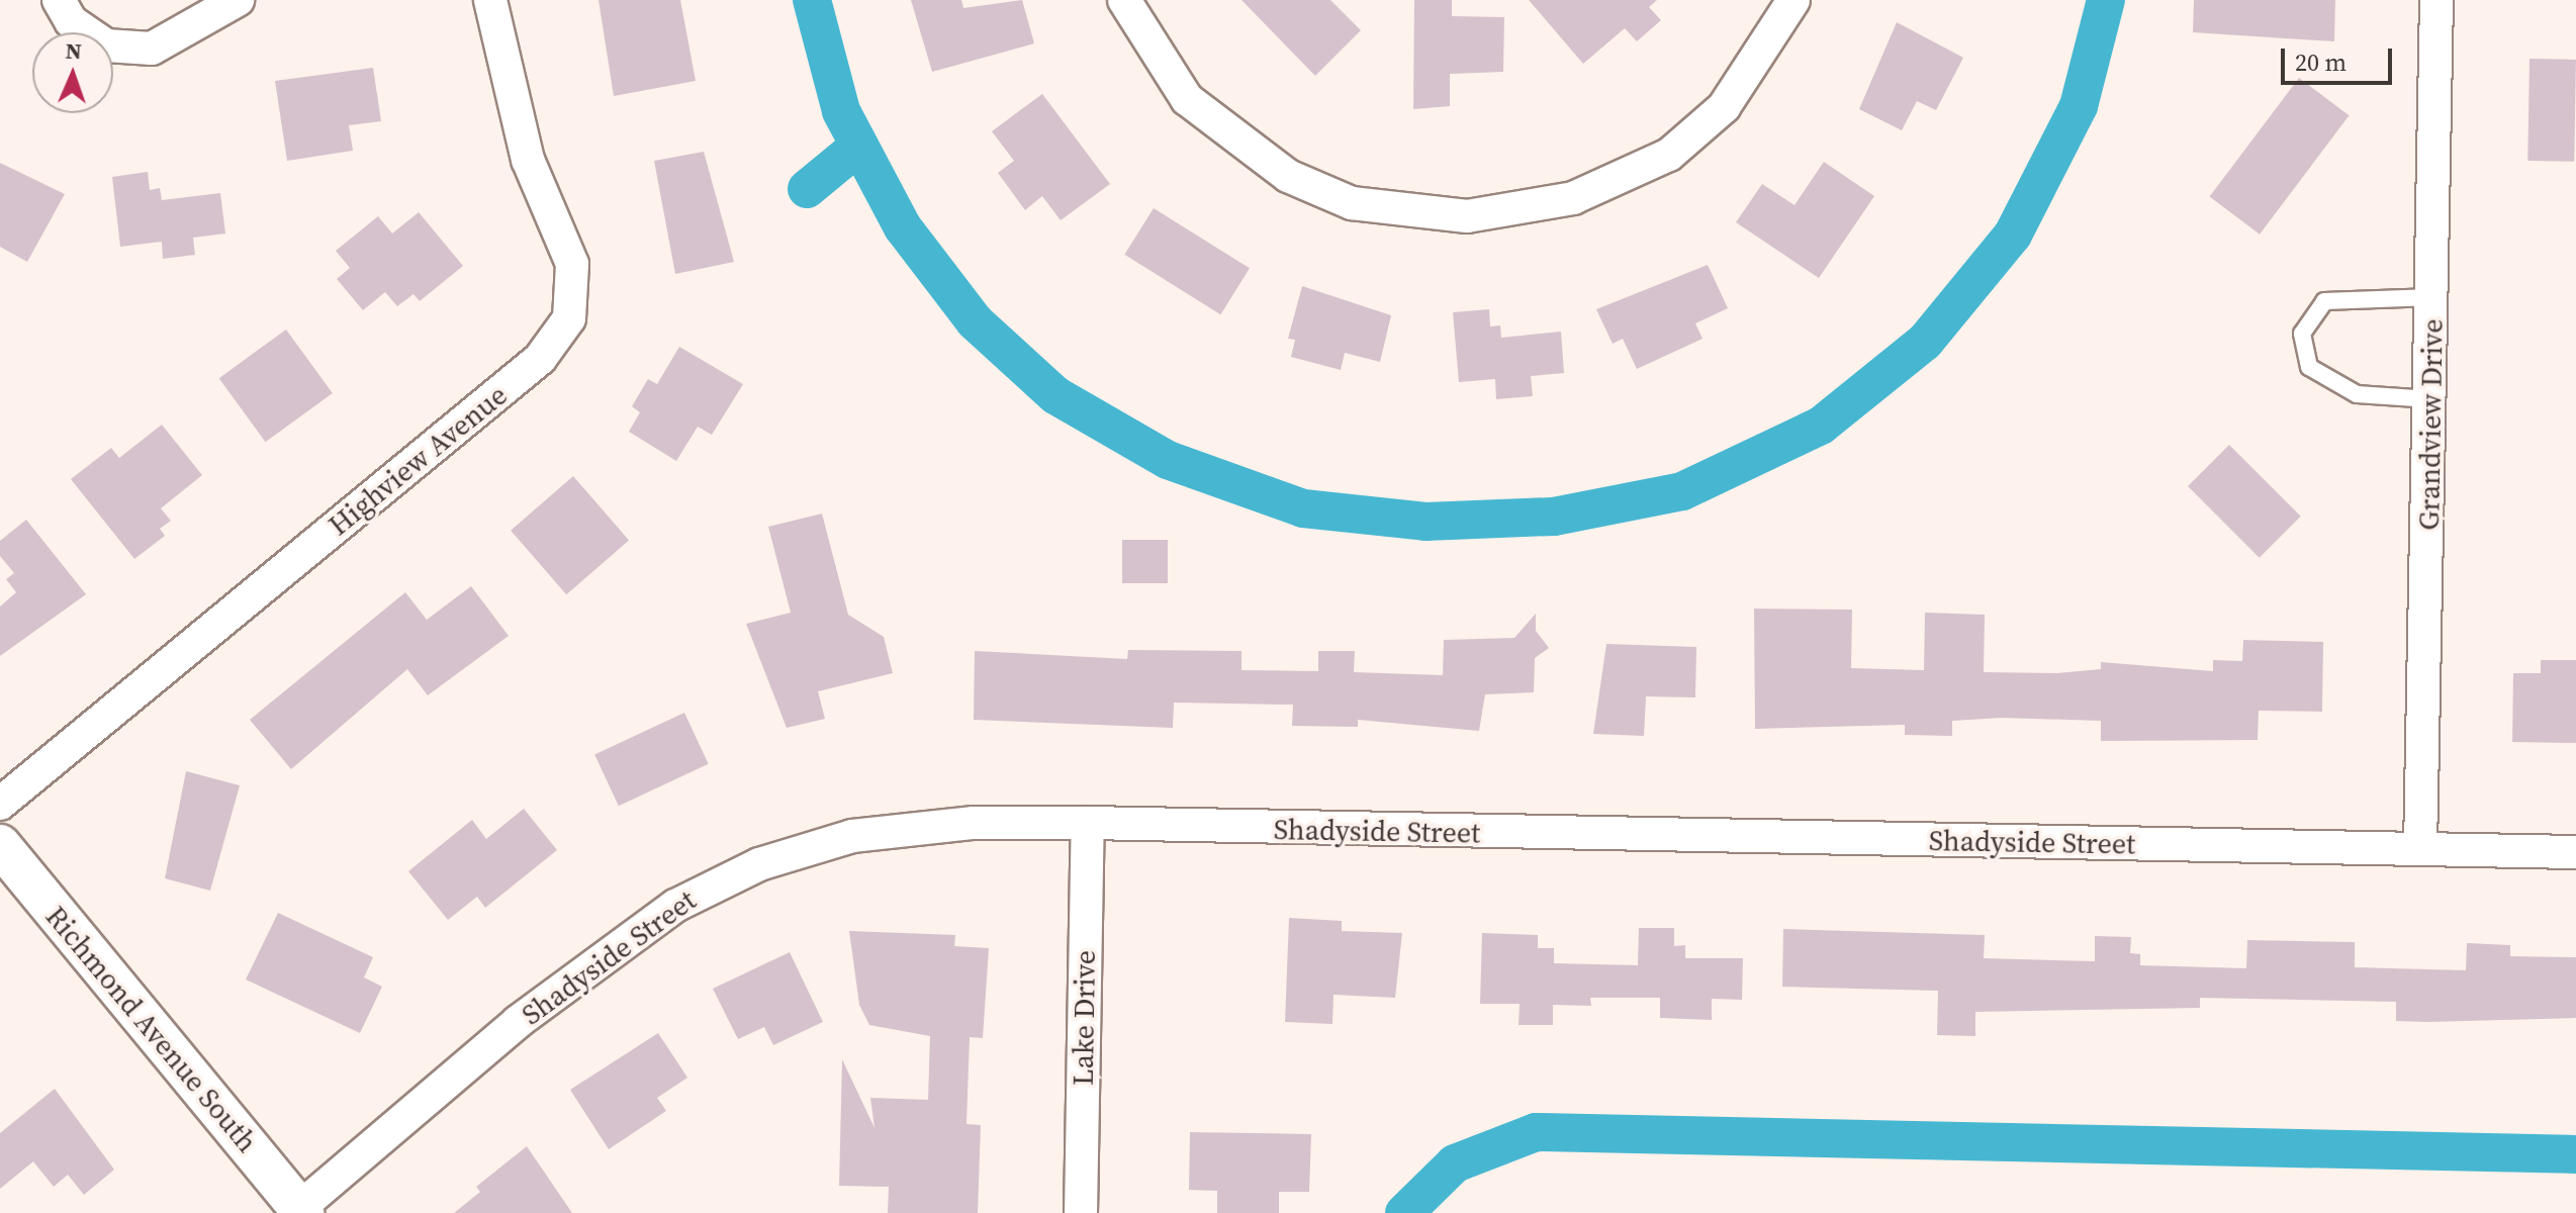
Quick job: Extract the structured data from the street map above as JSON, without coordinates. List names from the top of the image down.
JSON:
{
  "streets": {
    "street": [
      "Grandview Drive",
      "Highview Avenue",
      "Shadyside Street",
      "Lake Drive",
      "Richmond Avenue South"
    ]
  },
  "crossings": [
    ["Grandview Drive", "Shadyside Street"],
    ["Shadyside Street", "Lake Drive"],
    ["Shadyside Street", "Richmond Avenue South"]
  ],
  "scale_bar": "20 m",
  "north": "top"
}
